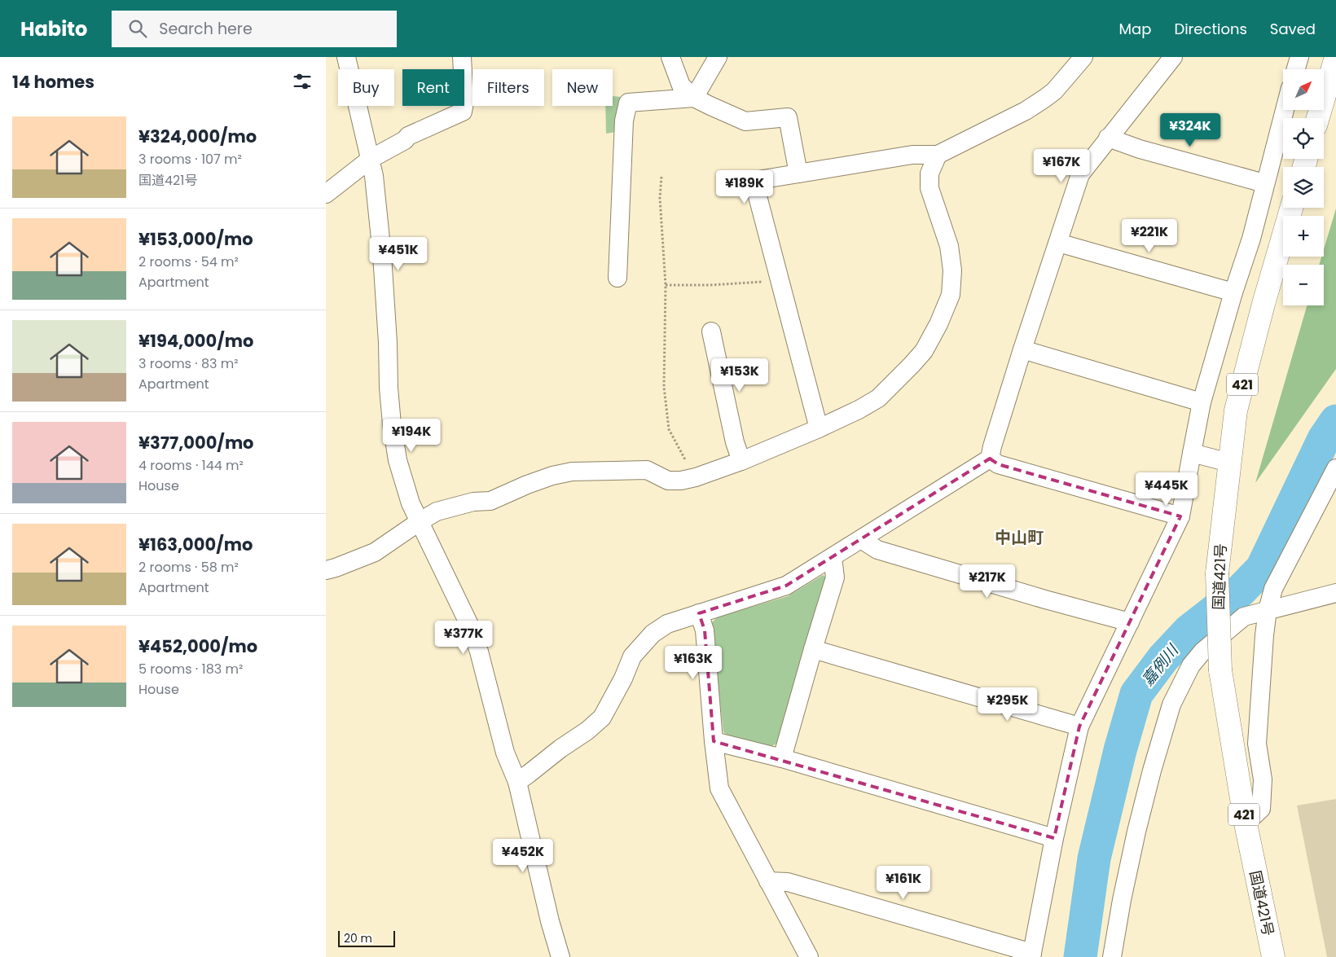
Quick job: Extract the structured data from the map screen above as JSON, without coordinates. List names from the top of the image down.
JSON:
{
  "streets": {
    "highway": ["421", "国道421号"]
  },
  "districts": ["中山町"],
  "water": ["嘉例川"],
  "scale_bar": "20 m",
  "north": "top right",
  "page": {
    "header": "Habito",
    "search": "Search here",
    "nav": ["Map", "Directions", "Saved"],
    "heading": "14 homes",
    "map_buttons": ["+", "−"],
    "chip": [
      "Buy",
      "Rent",
      "Filters",
      "New"
    ],
    "list": [
      {
        "name": "¥324,000/mo",
        "note": "3 rooms · 107 m² · 国道421号"
      },
      {
        "name": "¥153,000/mo",
        "note": "2 rooms · 54 m² · Apartment"
      },
      {
        "name": "¥194,000/mo",
        "note": "3 rooms · 83 m² · Apartment"
      },
      {
        "name": "¥377,000/mo",
        "note": "4 rooms · 144 m² · House"
      },
      {
        "name": "¥163,000/mo",
        "note": "2 rooms · 58 m² · Apartment"
      },
      {
        "name": "¥452,000/mo",
        "note": "5 rooms · 183 m² · House"
      }
    ],
    "price": [
      "¥324K",
      "¥167K",
      "¥189K",
      "¥221K",
      "¥451K",
      "¥153K",
      "¥194K",
      "¥445K",
      "¥217K",
      "¥377K",
      "¥163K",
      "¥295K",
      "¥452K",
      "¥161K"
    ],
    "scale": "20 m"
  }
}
